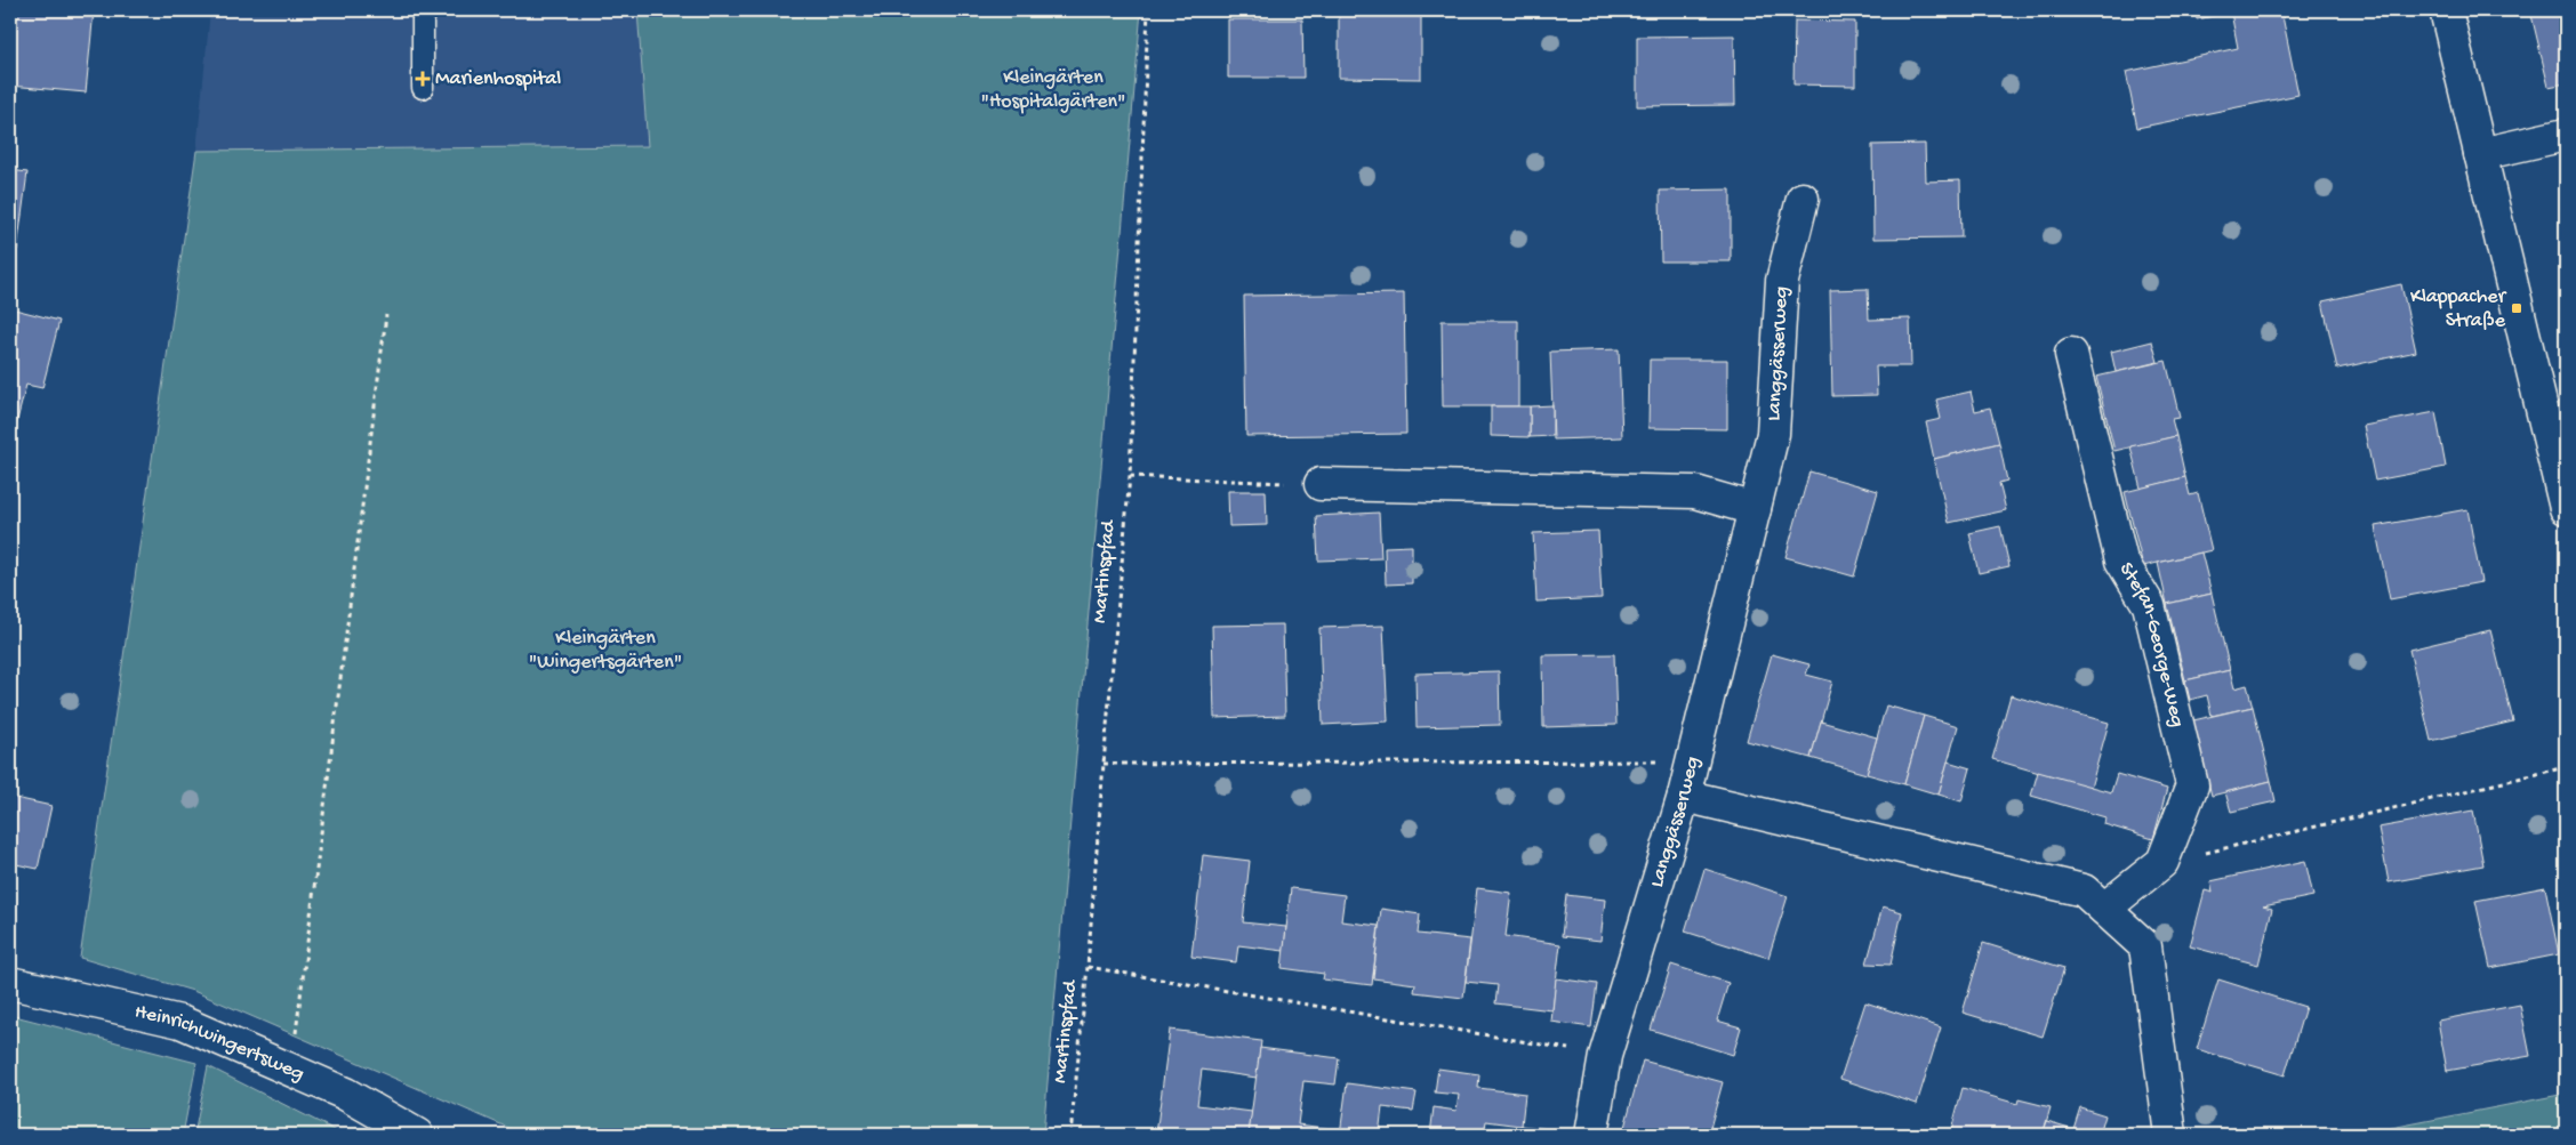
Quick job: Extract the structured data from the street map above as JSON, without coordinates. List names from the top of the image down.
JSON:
{
  "streets": {
    "street": ["Langgässerweg", "Stefan-George-Weg", "Heinrichwingertsweg"],
    "path": ["Martinspfad"]
  },
  "parks": ["Kleingärten \"Hospitalgärten\"", "Kleingärten \"Wingertsgärten\""],
  "places": {
    "health": ["Marienhospital"],
    "transit": ["Klappacher Straße"]
  }
}
